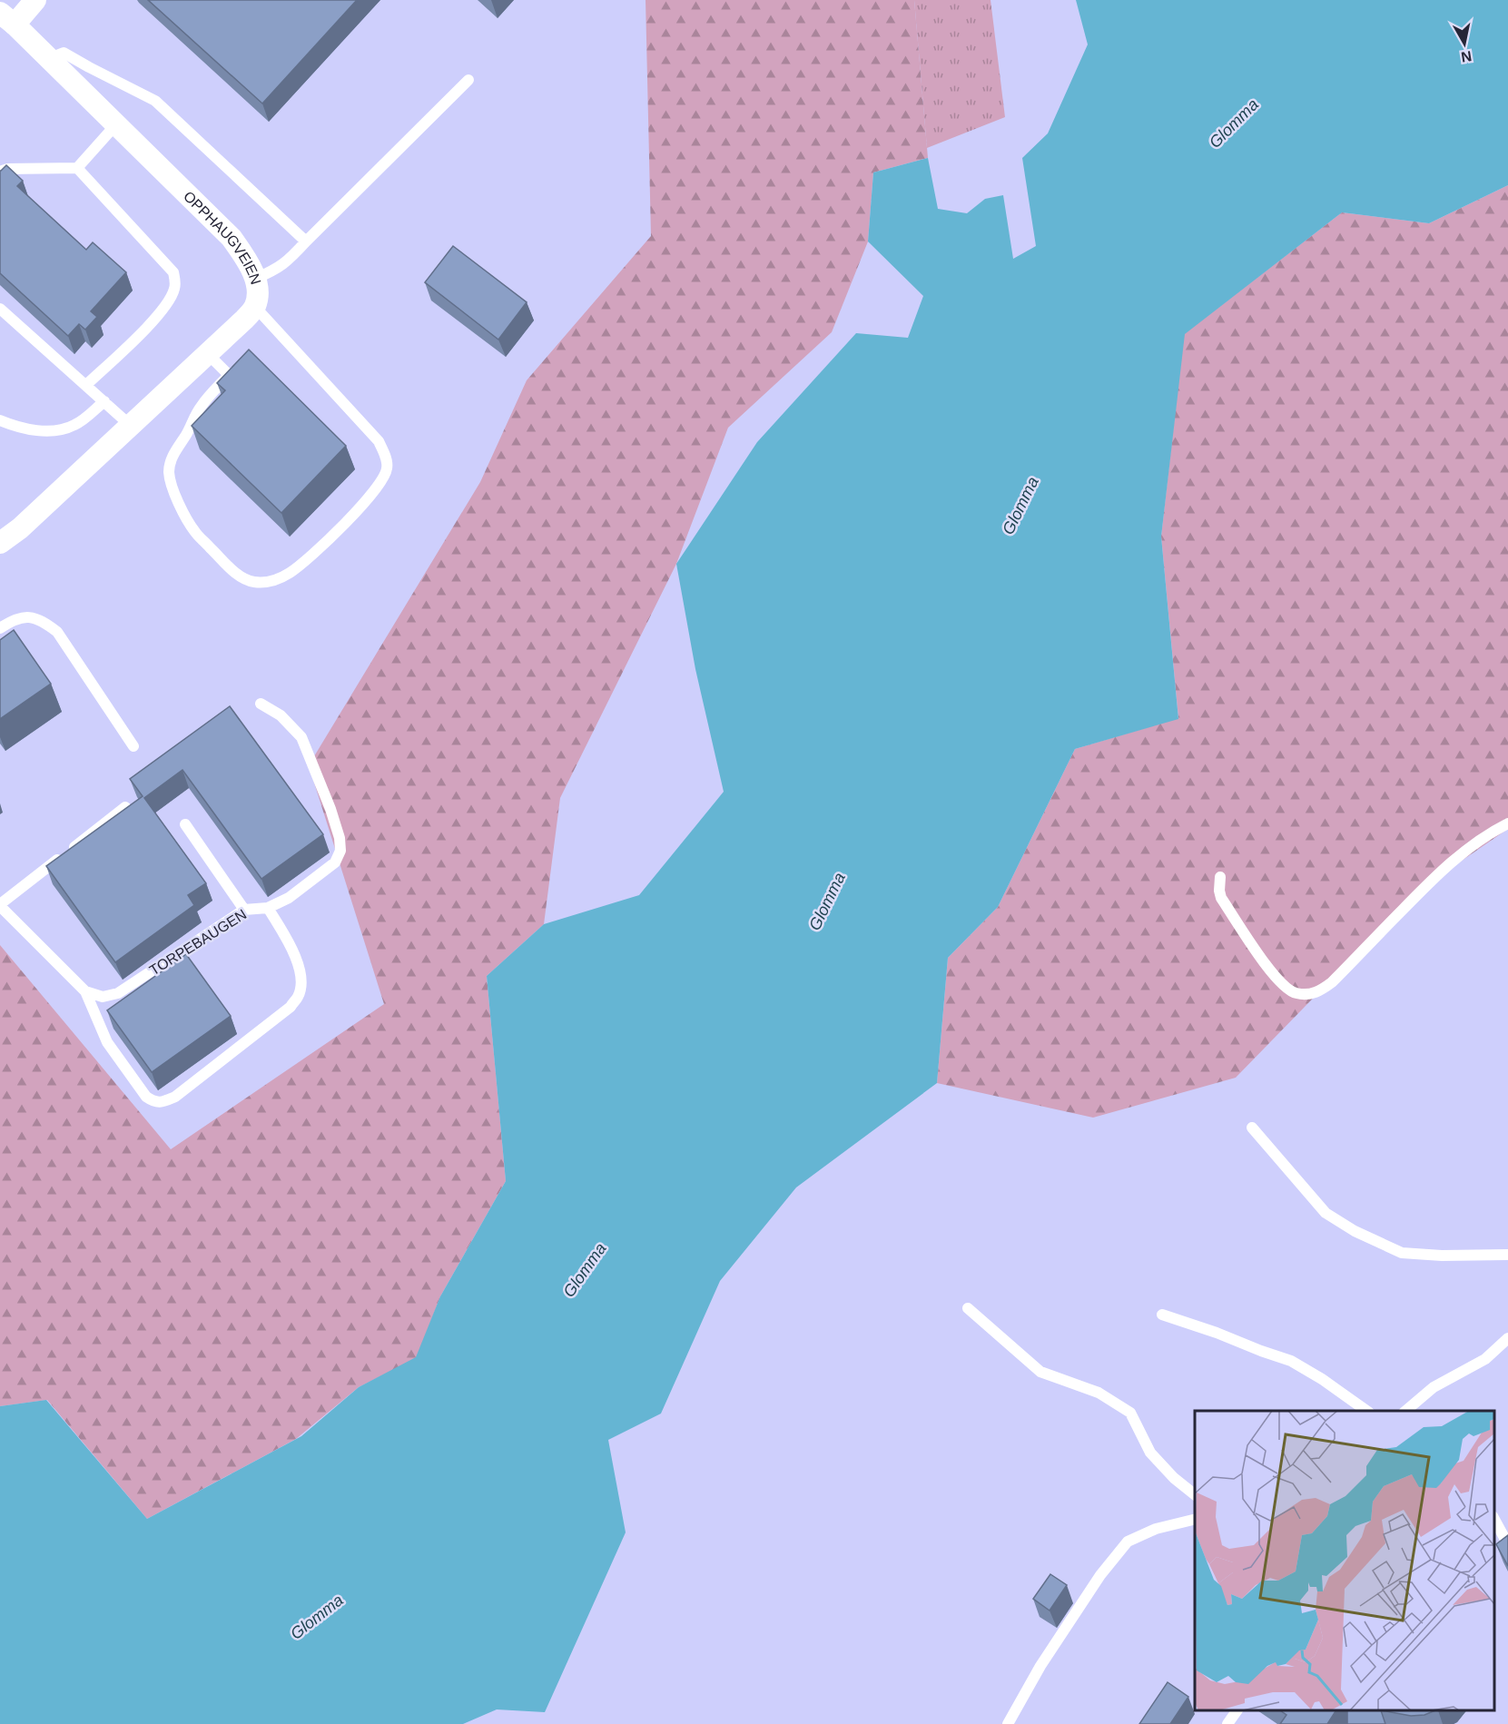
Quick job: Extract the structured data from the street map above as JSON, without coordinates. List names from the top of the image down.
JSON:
{
  "streets": {
    "street": ["OPPHAUGVEIEN"],
    "lane": ["TORPEBAUGEN"]
  },
  "water": ["Glomma"],
  "north": "bottom"
}
